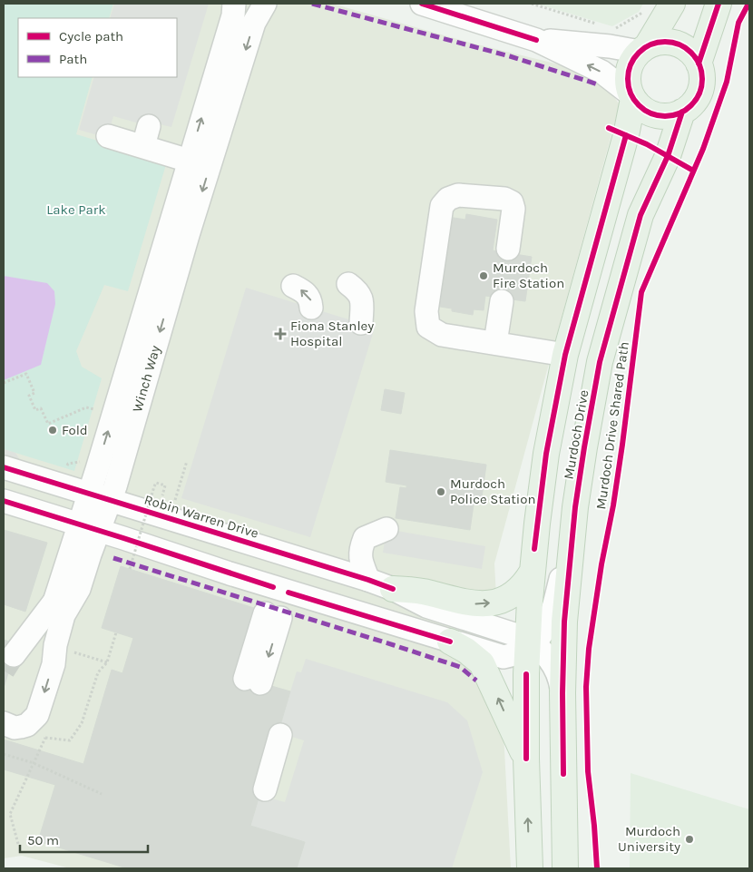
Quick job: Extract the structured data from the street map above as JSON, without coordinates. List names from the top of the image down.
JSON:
{
  "streets": {
    "main road": ["Murdoch Drive"],
    "street": ["Winch Way", "Robin Warren Drive"],
    "cycle path": ["Murdoch Drive Shared Path"]
  },
  "crossings": [
    ["Winch Way", "Robin Warren Drive"],
    ["Murdoch Drive", "Robin Warren Drive"]
  ],
  "parks": ["Lake Park"],
  "places": {
    "other": [
      "Murdoch Fire Station",
      "Fold",
      "Murdoch Police Station",
      "Murdoch University"
    ],
    "health": ["Fiona Stanley Hospital"]
  },
  "legend": ["Cycle path", "Path"],
  "scale_bar": "50 m"
}
